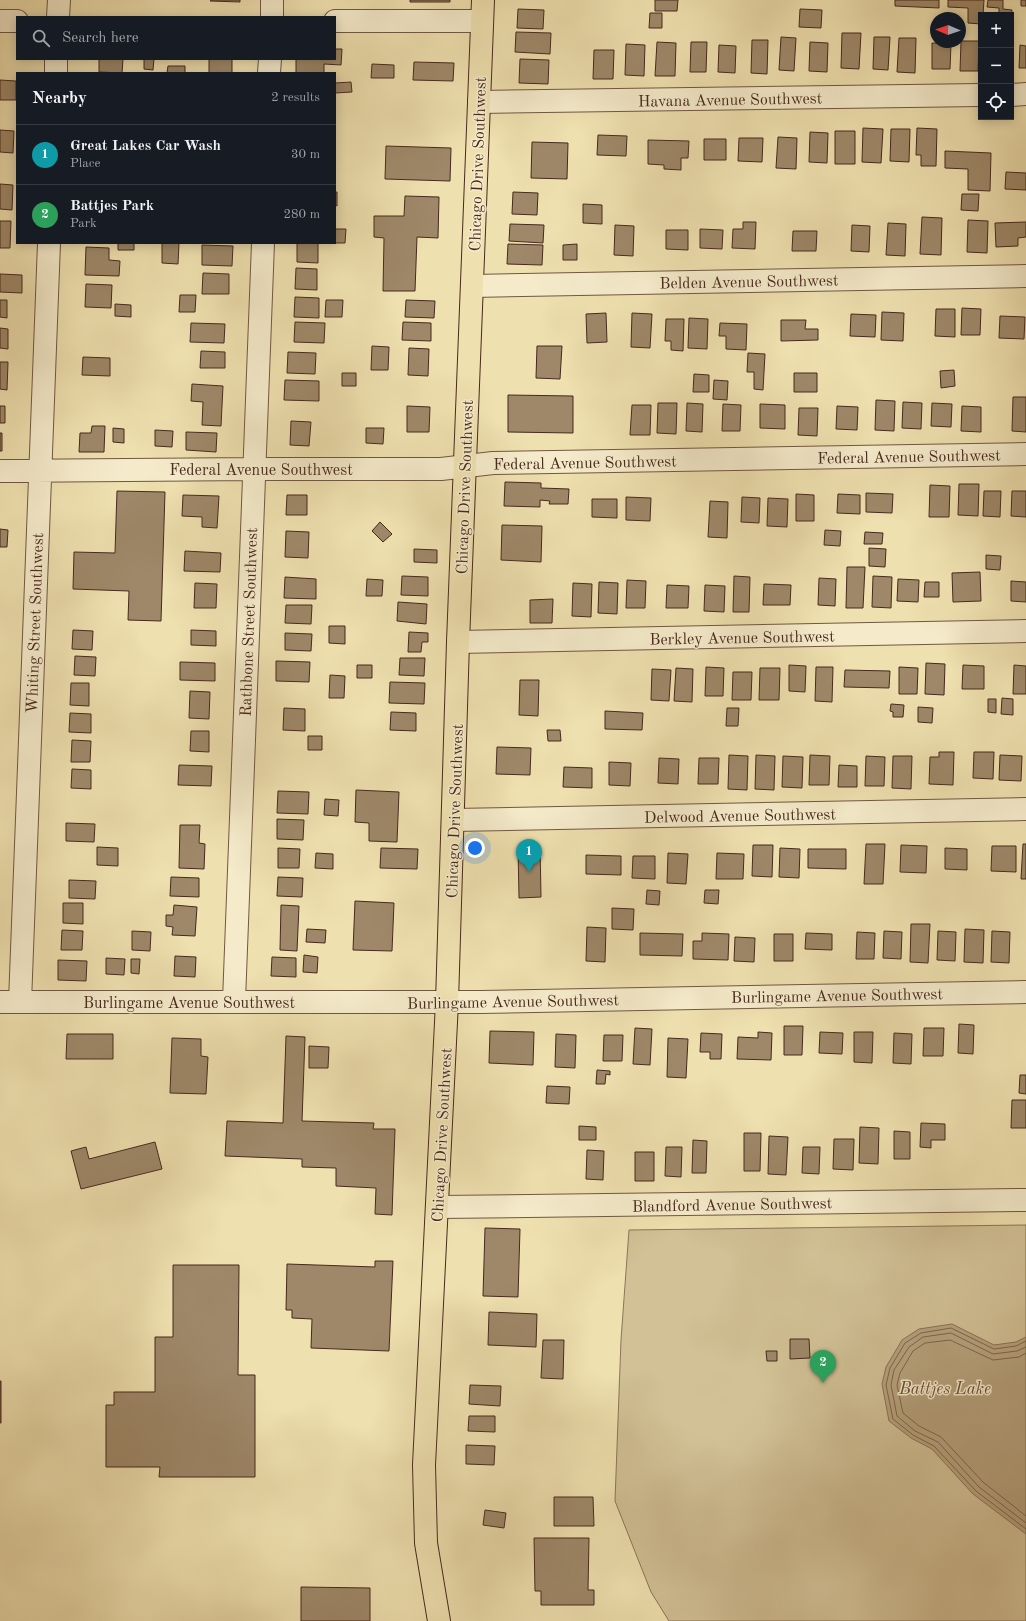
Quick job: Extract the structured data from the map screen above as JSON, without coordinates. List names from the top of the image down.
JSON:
{
  "streets": {
    "main road": ["Chicago Drive Southwest"],
    "street": [
      "Havana Avenue Southwest",
      "Belden Avenue Southwest",
      "Federal Avenue Southwest",
      "Rathbone Street Southwest",
      "Whiting Street Southwest",
      "Berkley Avenue Southwest",
      "Delwood Avenue Southwest",
      "Burlingame Avenue Southwest",
      "Blandford Avenue Southwest"
    ]
  },
  "crossings": [
    ["Havana Avenue Southwest", "Chicago Drive Southwest"],
    ["Chicago Drive Southwest", "Belden Avenue Southwest"],
    ["Chicago Drive Southwest", "Federal Avenue Southwest"],
    ["Chicago Drive Southwest", "Berkley Avenue Southwest"],
    ["Chicago Drive Southwest", "Delwood Avenue Southwest"],
    ["Chicago Drive Southwest", "Burlingame Avenue Southwest"],
    ["Chicago Drive Southwest", "Blandford Avenue Southwest"],
    ["Federal Avenue Southwest", "Rathbone Street Southwest"],
    ["Federal Avenue Southwest", "Whiting Street Southwest"],
    ["Rathbone Street Southwest", "Burlingame Avenue Southwest"],
    ["Whiting Street Southwest", "Burlingame Avenue Southwest"]
  ],
  "water": ["Battjes Lake"],
  "north": "left",
  "page": {
    "map_buttons": ["+", "−"],
    "search": "Search here",
    "heading": ["Nearby", "2 results"],
    "list": [
      {
        "mark": "1",
        "name": "Great Lakes Car Wash",
        "note": "Place",
        "value": "30 m"
      },
      {
        "mark": "2",
        "name": "Battjes Park",
        "note": "Park",
        "value": "280 m"
      }
    ],
    "pins": ["1", "2"]
  }
}
